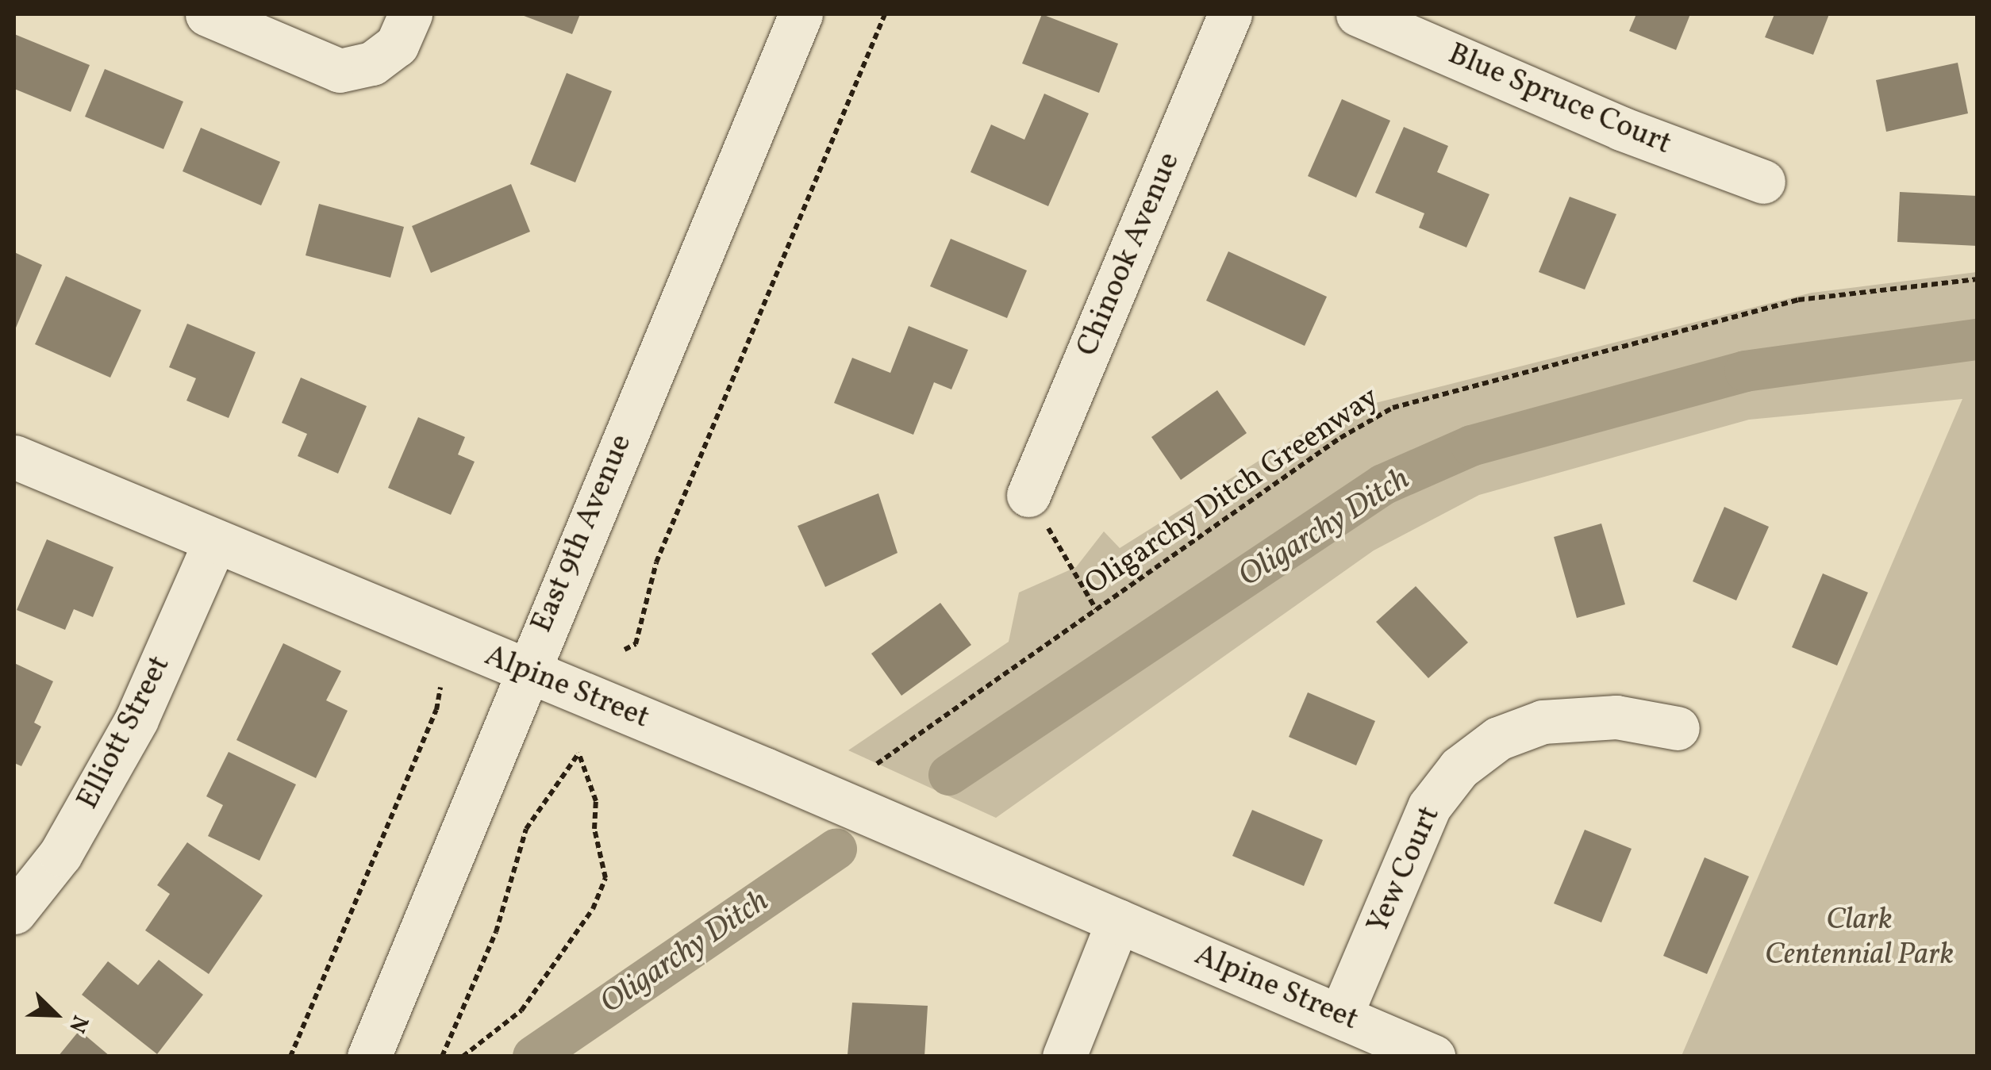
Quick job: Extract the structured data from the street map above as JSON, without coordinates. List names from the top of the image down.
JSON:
{
  "streets": {
    "street": [
      "Blue Spruce Court",
      "Chinook Avenue",
      "East 9th Avenue",
      "Alpine Street",
      "Elliott Street",
      "Yew Court"
    ],
    "path": ["Oligarchy Ditch Greenway"]
  },
  "crossings": [
    ["East 9th Avenue", "Alpine Street"],
    ["Alpine Street", "Elliott Street"],
    ["Alpine Street", "Yew Court"]
  ],
  "water": ["Oligarchy Ditch"],
  "parks": ["Clark Centennial Park"],
  "north": "bottom right"
}
